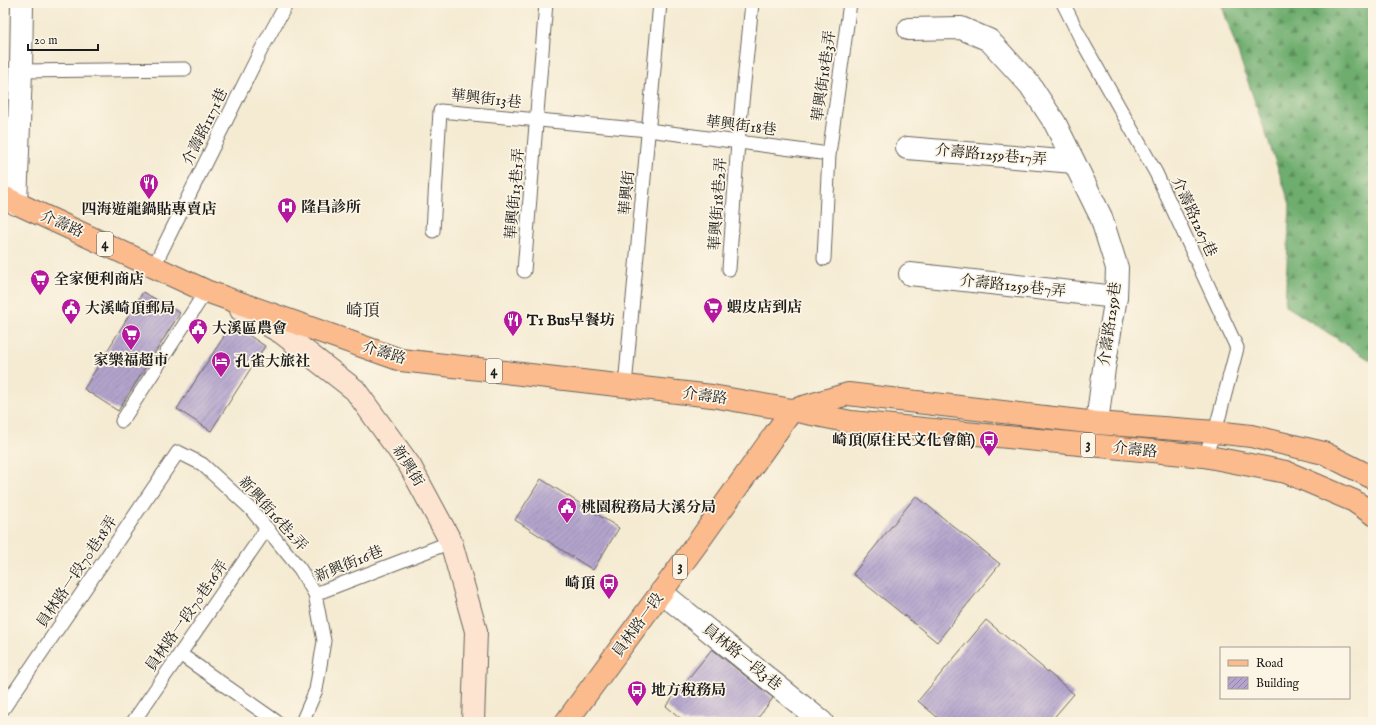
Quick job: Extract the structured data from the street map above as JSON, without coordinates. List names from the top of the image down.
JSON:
{
  "streets": {
    "main road": [
      "介壽路",
      "4",
      "3",
      "員林路一段"
    ],
    "street": [
      "介壽路1259巷17弄",
      "介壽路1259巷7弄",
      "介壽路1259巷",
      "新興街",
      "員林路一段3巷"
    ],
    "lane": [
      "華興街18巷3弄",
      "華興街13巷",
      "華興街18巷",
      "介壽路1171巷",
      "華興街",
      "華興街13巷1弄",
      "華興街18巷2弄",
      "介壽路1267巷",
      "新興街16巷2弄",
      "新興街16巷",
      "員林路一段70巷18弄",
      "員林路一段70巷16弄"
    ]
  },
  "crossings": [
    ["華興街18巷3弄", "華興街18巷"],
    ["華興街13巷", "華興街18巷"],
    ["華興街13巷", "華興街"],
    ["華興街13巷", "華興街13巷1弄"],
    ["華興街18巷", "華興街"],
    ["華興街18巷", "華興街18巷2弄"],
    ["介壽路1171巷", "介壽路"],
    ["介壽路1259巷17弄", "介壽路1259巷"],
    ["華興街", "介壽路"],
    ["介壽路1267巷", "介壽路"],
    ["介壽路", "介壽路1259巷"],
    ["介壽路", "新興街"],
    ["介壽路", "員林路一段"],
    ["介壽路1259巷7弄", "介壽路1259巷"],
    ["新興街", "新興街16巷"],
    ["新興街16巷2弄", "新興街16巷"],
    ["新興街16巷2弄", "員林路一段70巷18弄"],
    ["新興街16巷2弄", "員林路一段70巷16弄"],
    ["員林路一段", "員林路一段3巷"]
  ],
  "districts": ["崎頂"],
  "places": {
    "restaurant": ["四海遊龍鍋貼專賣店", "T1 Bus早餐坊"],
    "hospital": ["隆昌診所"],
    "supermarket": ["全家便利商店", "蝦皮店到店", "家樂福超市"],
    "public building": ["大溪崎頂郵局", "大溪區農會", "桃園稅務局大溪分局"],
    "hotel": ["孔雀大旅社"],
    "bus stop": ["崎頂(原住民文化會館)", "崎頂", "地方稅務局"]
  },
  "legend": ["Road", "Building"],
  "scale_bar": "20 m"
}
